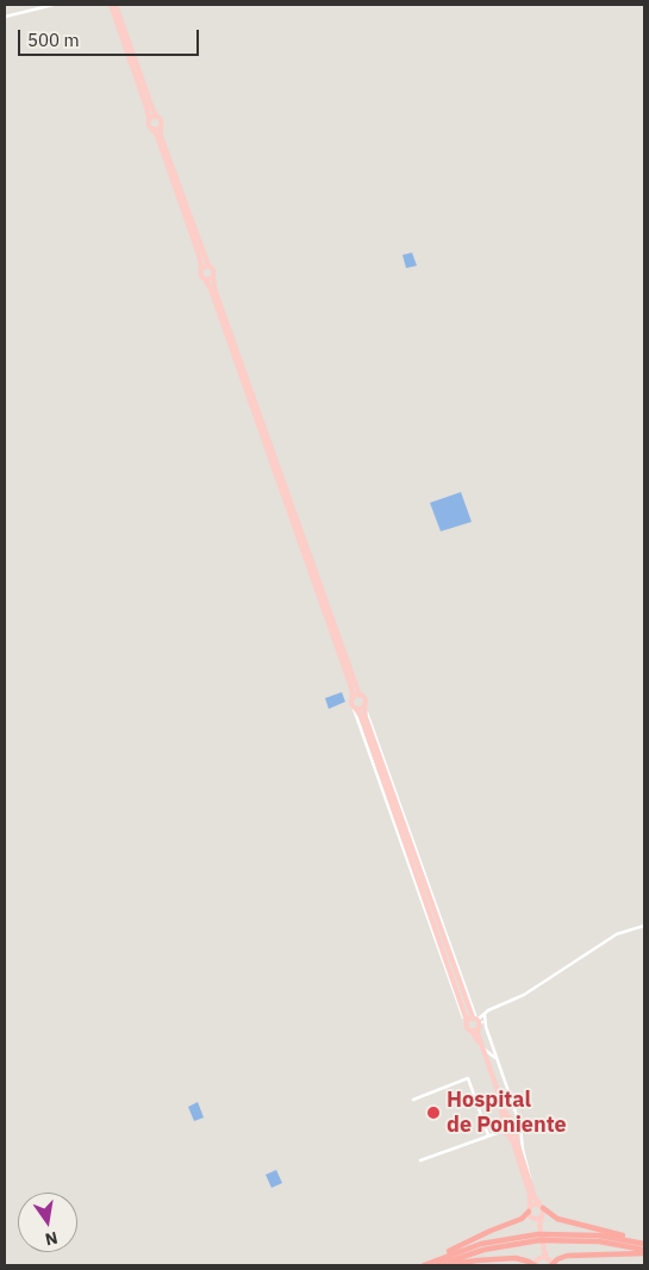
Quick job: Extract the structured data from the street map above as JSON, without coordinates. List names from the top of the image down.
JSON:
{
  "places": ["Hospital de Poniente"],
  "scale_bar": "500 m",
  "north": "bottom"
}
